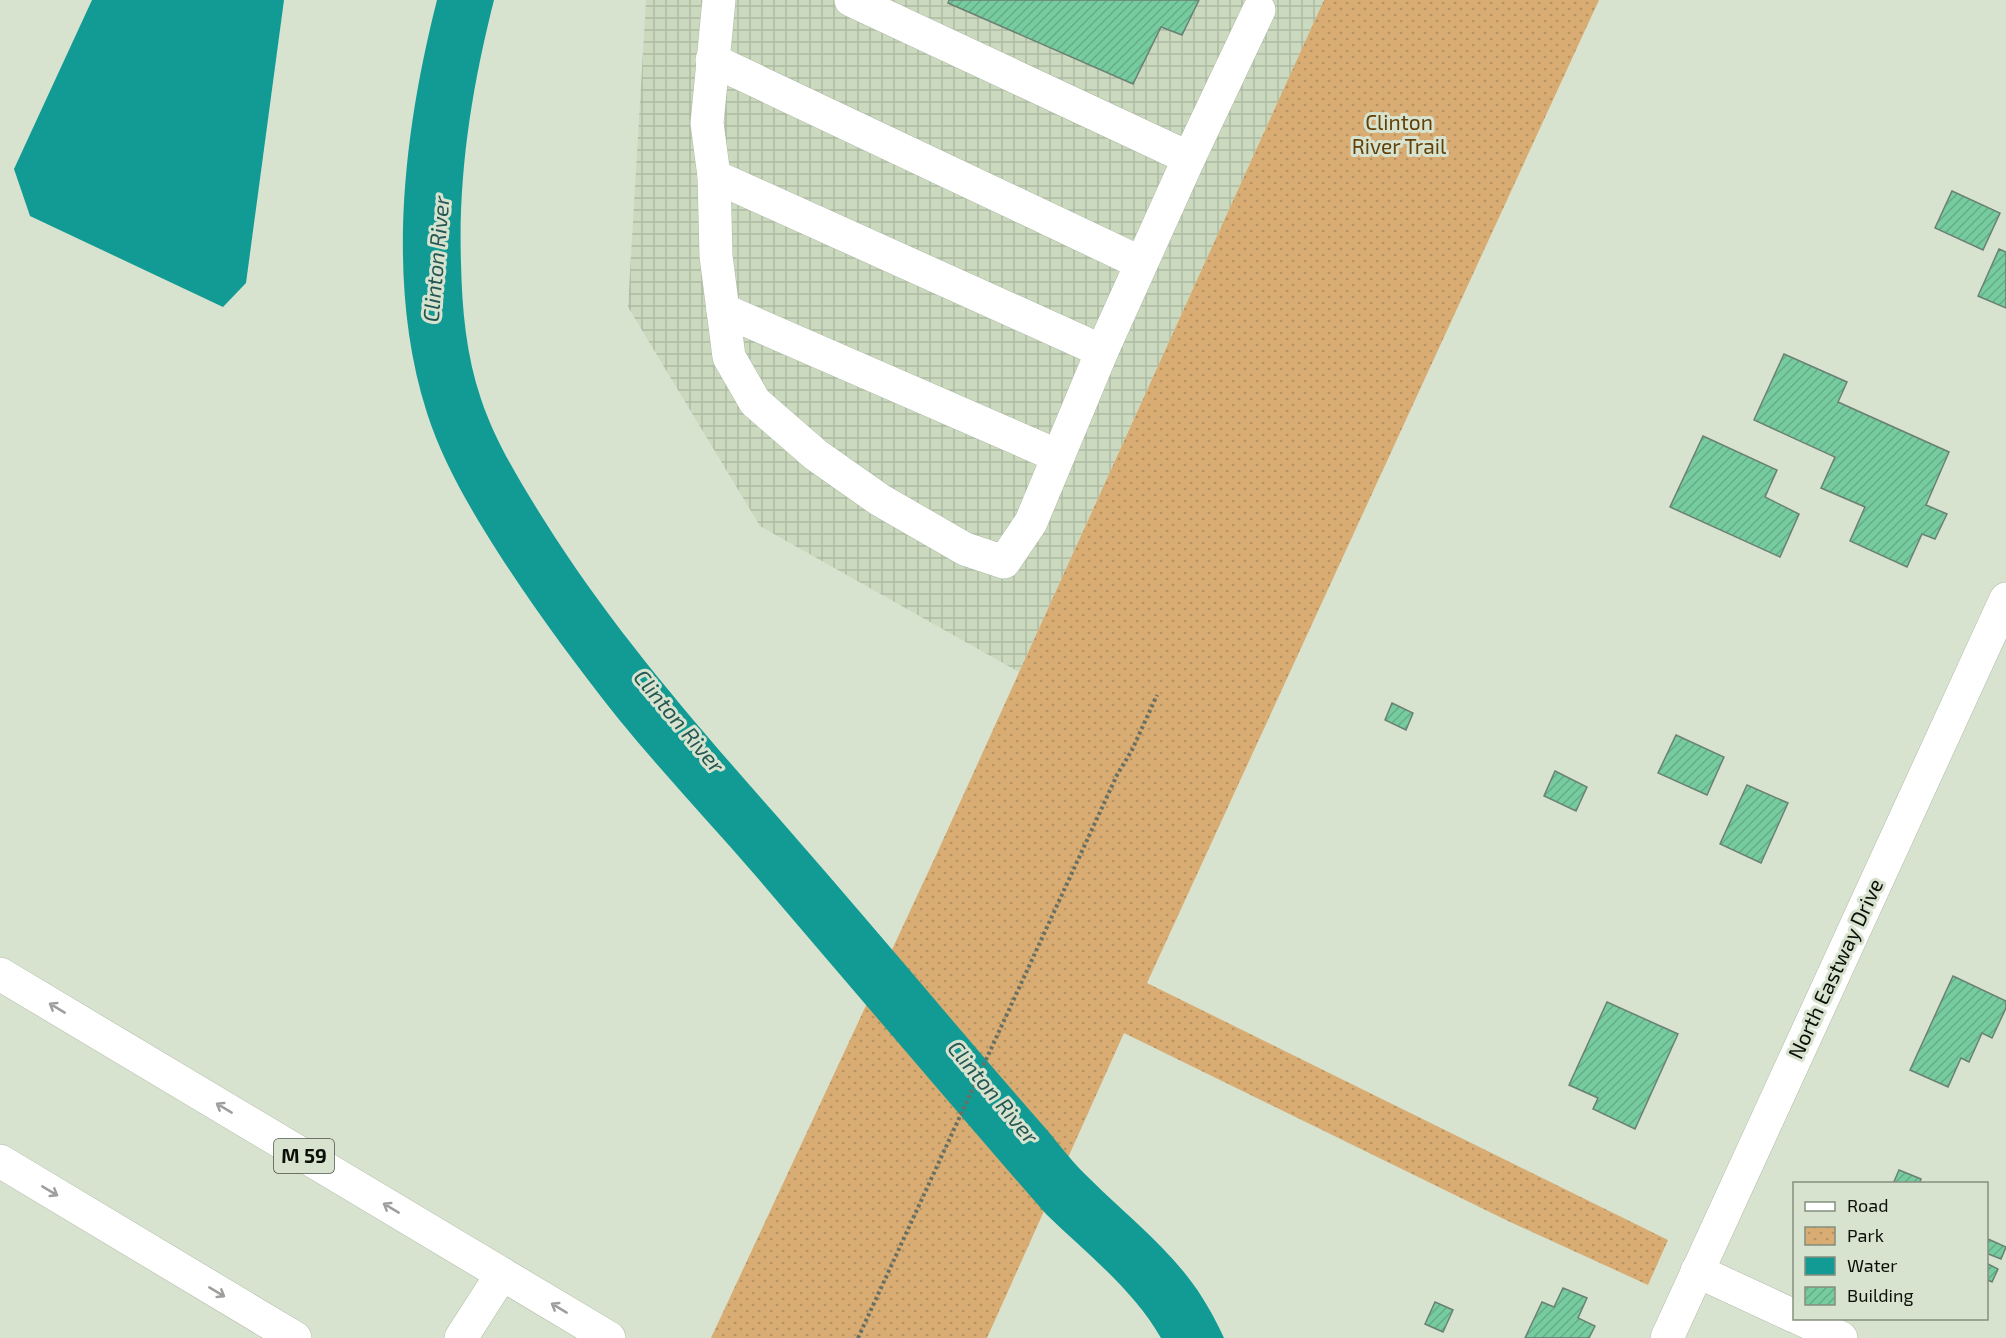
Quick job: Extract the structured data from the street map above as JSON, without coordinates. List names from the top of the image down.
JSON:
{
  "streets": {
    "main road": ["North Eastway Drive", "M 59"]
  },
  "water": ["Clinton River"],
  "parks": ["Clinton River Trail"],
  "legend": [
    "Road",
    "Park",
    "Water",
    "Building"
  ]
}
